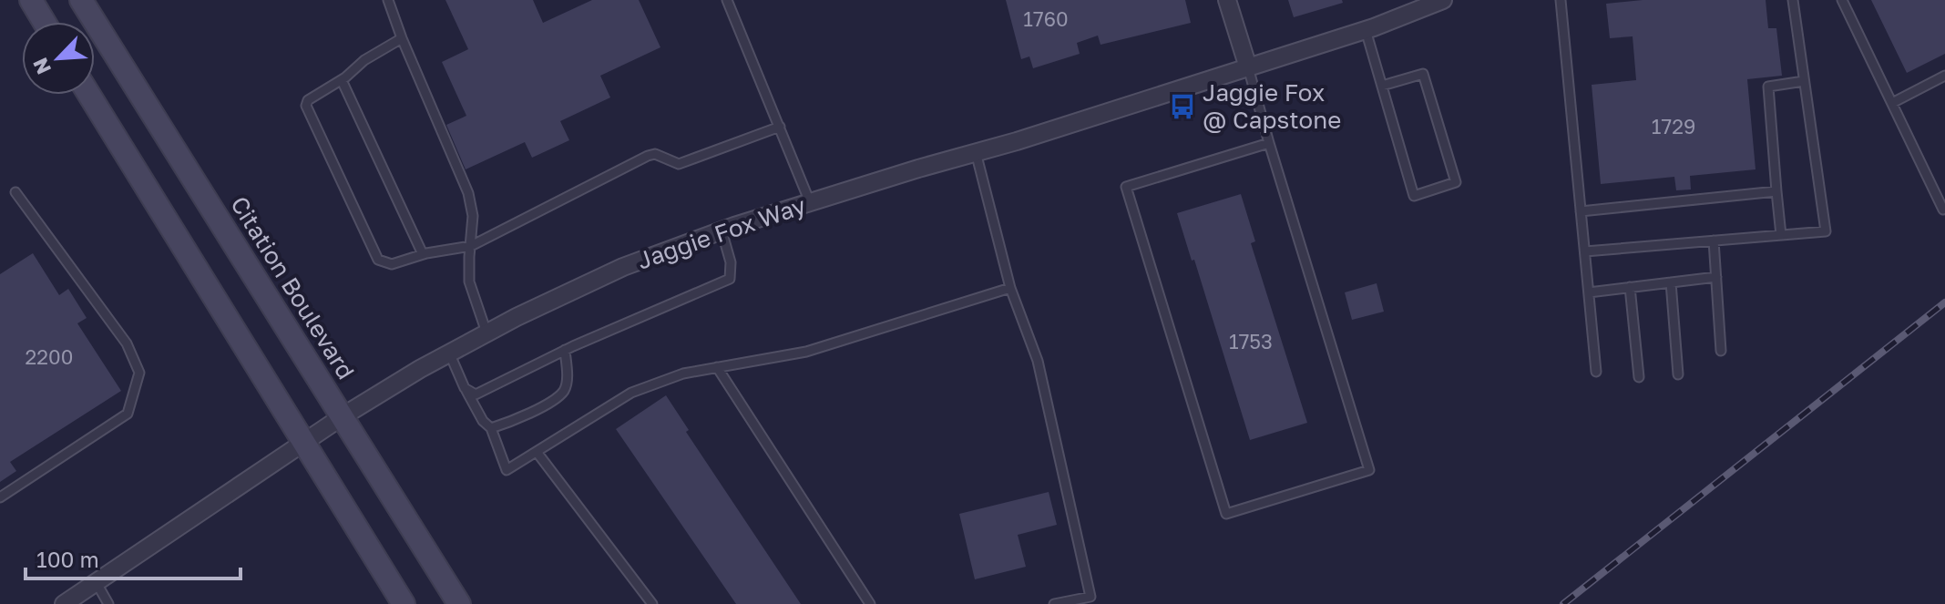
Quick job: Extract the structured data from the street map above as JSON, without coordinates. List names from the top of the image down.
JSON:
{
  "streets": {
    "main road": ["Citation Boulevard"],
    "street": ["Jaggie Fox Way"]
  },
  "crossings": [
    ["Jaggie Fox Way", "Citation Boulevard"]
  ],
  "places": {
    "bus stop": ["Jaggie Fox @ Capstone"]
  },
  "house_numbers": [
    "1760",
    "1729",
    "1753",
    "2200"
  ],
  "scale_bar": "100 m",
  "north": "bottom left"
}
